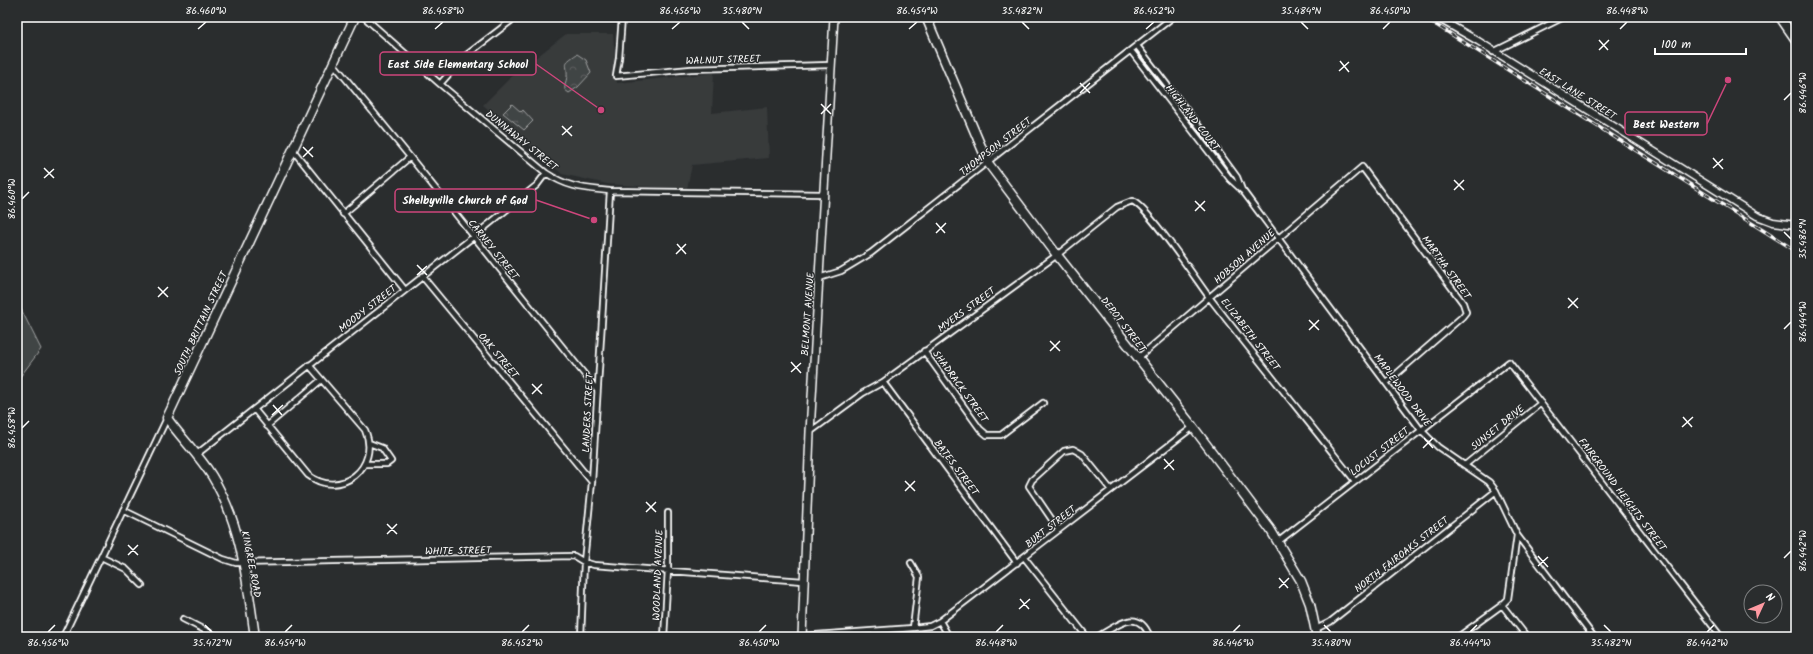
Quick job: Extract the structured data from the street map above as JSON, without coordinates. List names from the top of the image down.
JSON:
{
  "streets": {
    "main road": [
      "BELMONT AVENUE",
      "SOUTH BRITTAIN STREET",
      "DEPOT STREET",
      "KINGREE ROAD"
    ],
    "street": [
      "WALNUT STREET",
      "EAST LANE STREET",
      "HIGHLAND COURT",
      "DUNNAWAY STREET",
      "THOMPSON STREET",
      "CARNEY STREET",
      "HOBSON AVENUE",
      "MARTHA STREET",
      "MOODY STREET",
      "MYERS STREET",
      "ELIZABETH STREET",
      "OAK STREET",
      "SHADRACK STREET",
      "MAPLEWOOD DRIVE",
      "LANDERS STREET",
      "SUNSET DRIVE",
      "LOCUST STREET",
      "BATES STREET",
      "FAIRGROUND HEIGHTS STREET",
      "BURT STREET",
      "WHITE STREET",
      "NORTH FAIROAKS STREET",
      "WOODLAND AVENUE"
    ]
  },
  "crossings": [
    ["WALNUT STREET", "BELMONT AVENUE"],
    ["HIGHLAND COURT", "THOMPSON STREET"],
    ["HIGHLAND COURT", "HOBSON AVENUE"],
    ["HIGHLAND COURT", "MAPLEWOOD DRIVE"],
    ["DUNNAWAY STREET", "MOODY STREET"],
    ["DUNNAWAY STREET", "BELMONT AVENUE"],
    ["DUNNAWAY STREET", "LANDERS STREET"],
    ["THOMPSON STREET", "BELMONT AVENUE"],
    ["THOMPSON STREET", "DEPOT STREET"],
    ["CARNEY STREET", "MOODY STREET"],
    ["CARNEY STREET", "SOUTH BRITTAIN STREET"],
    ["CARNEY STREET", "LANDERS STREET"],
    ["HOBSON AVENUE", "MARTHA STREET"],
    ["HOBSON AVENUE", "DEPOT STREET"],
    ["HOBSON AVENUE", "ELIZABETH STREET"],
    ["HOBSON AVENUE", "MAPLEWOOD DRIVE"],
    ["MARTHA STREET", "MAPLEWOOD DRIVE"],
    ["MOODY STREET", "OAK STREET"],
    ["MOODY STREET", "KINGREE ROAD"],
    ["MYERS STREET", "BELMONT AVENUE"],
    ["MYERS STREET", "DEPOT STREET"],
    ["MYERS STREET", "ELIZABETH STREET"],
    ["MYERS STREET", "SHADRACK STREET"],
    ["MYERS STREET", "BATES STREET"],
    ["BELMONT AVENUE", "BURT STREET"],
    ["BELMONT AVENUE", "WHITE STREET"],
    ["SOUTH BRITTAIN STREET", "WHITE STREET"],
    ["SOUTH BRITTAIN STREET", "KINGREE ROAD"],
    ["DEPOT STREET", "LOCUST STREET"],
    ["DEPOT STREET", "BURT STREET"],
    ["DEPOT STREET", "NORTH FAIROAKS STREET"],
    ["ELIZABETH STREET", "LOCUST STREET"],
    ["OAK STREET", "LANDERS STREET"],
    ["MAPLEWOOD DRIVE", "SUNSET DRIVE"],
    ["MAPLEWOOD DRIVE", "LOCUST STREET"],
    ["MAPLEWOOD DRIVE", "NORTH FAIROAKS STREET"],
    ["LANDERS STREET", "WHITE STREET"],
    ["SUNSET DRIVE", "FAIRGROUND HEIGHTS STREET"],
    ["LOCUST STREET", "FAIRGROUND HEIGHTS STREET"],
    ["BATES STREET", "BURT STREET"],
    ["WHITE STREET", "KINGREE ROAD"],
    ["WHITE STREET", "WOODLAND AVENUE"]
  ],
  "places": ["Best Western", "East Side Elementary School", "Shelbyville Church of God"],
  "scale_bar": "100 m",
  "north": "top right",
  "coordinates": [
    "86.460°W",
    "86.458°W",
    "86.456°W",
    "35.480°N",
    "86.454°W",
    "35.482°N",
    "86.452°W",
    "35.484°N",
    "86.450°W",
    "86.448°W",
    "86.446°W",
    "35.486°N",
    "86.444°W",
    "86.442°W",
    "35.472°N"
  ]
}
